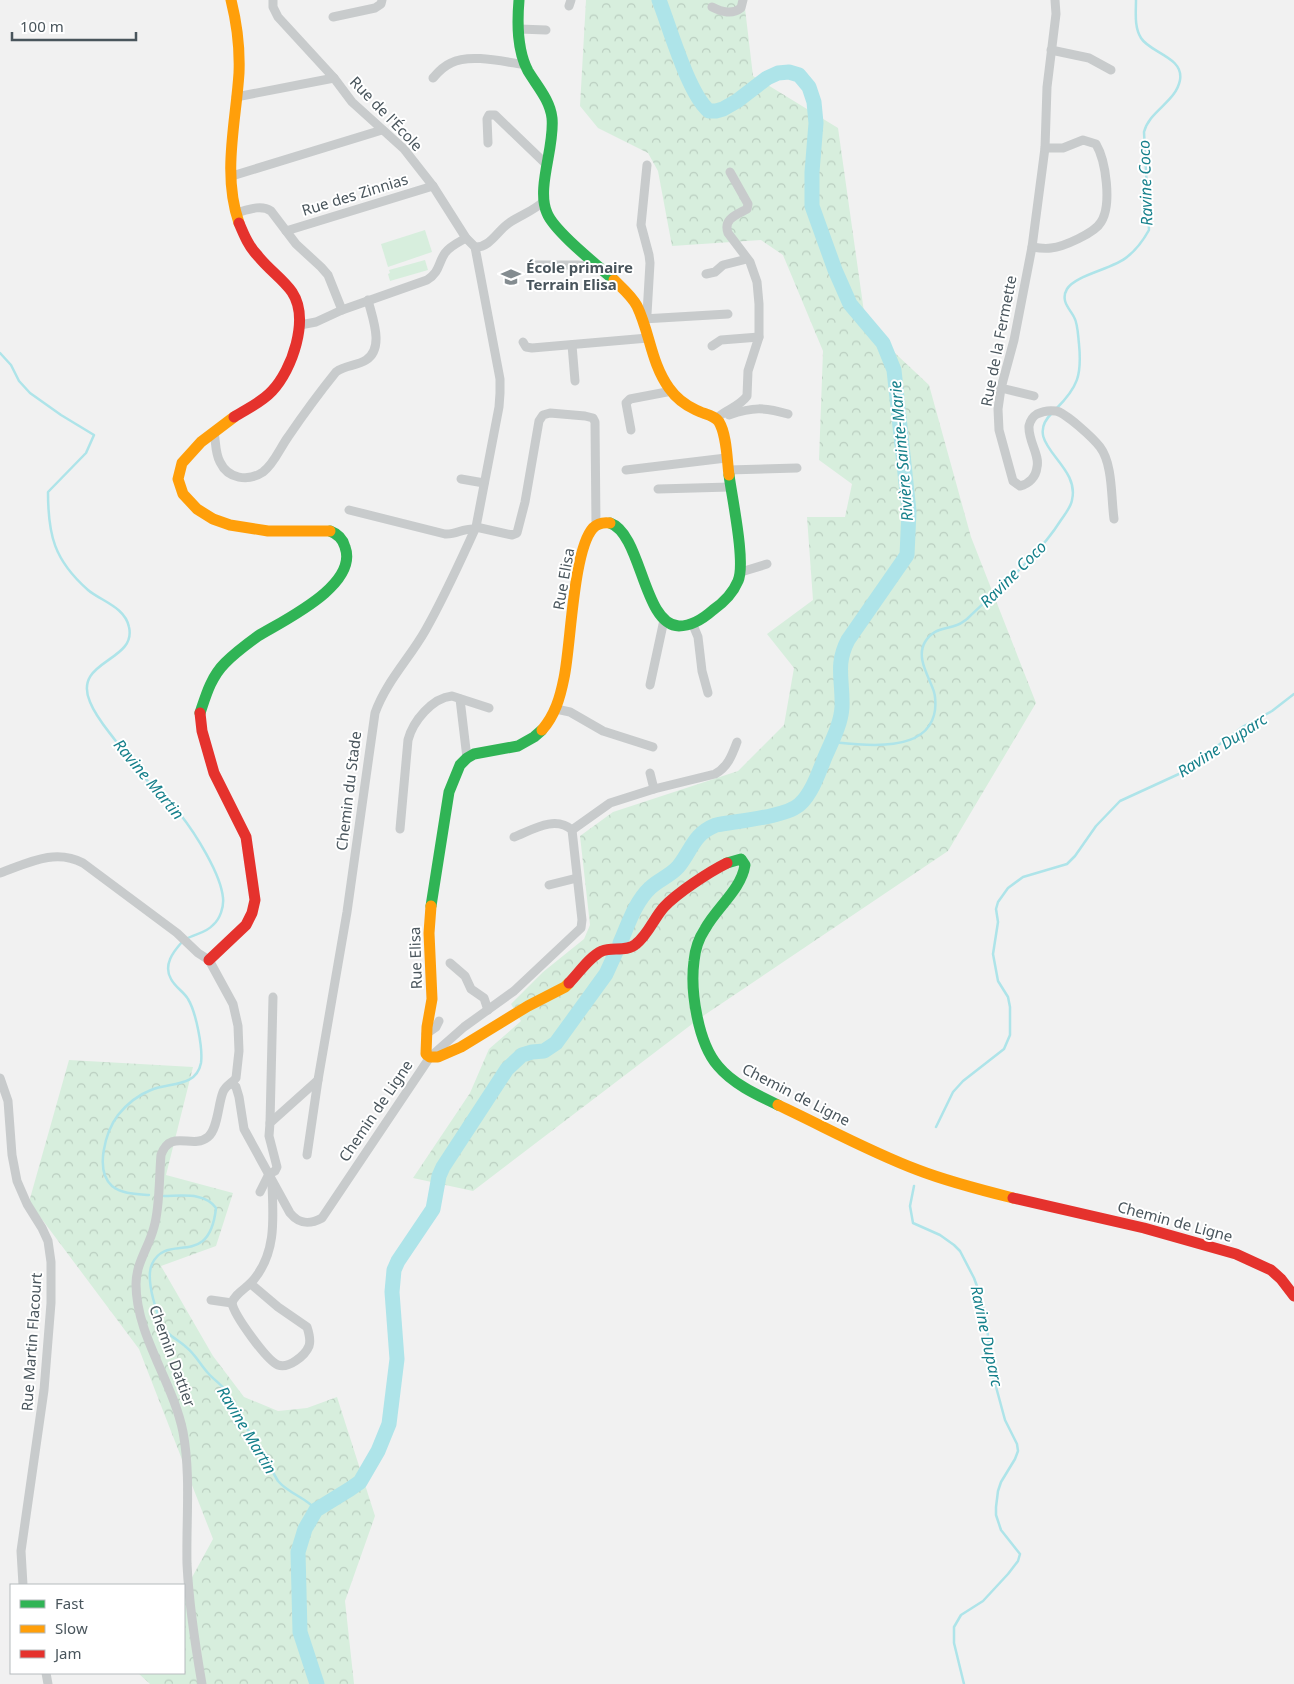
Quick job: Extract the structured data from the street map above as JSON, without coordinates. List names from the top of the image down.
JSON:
{
  "streets": {
    "street": [
      "Rue de l'École",
      "Rue des Zinnias",
      "Rue de la Fermette",
      "Rue Elisa",
      "Chemin du Stade",
      "Chemin de Ligne",
      "Rue Martin Flacourt",
      "Chemin Dattier"
    ]
  },
  "crossings": [
    ["Rue de l'École", "Rue des Zinnias"],
    ["Rue de l'École", "Chemin du Stade"],
    ["Rue Elisa", "Chemin de Ligne"],
    ["Chemin de Ligne", "Chemin Dattier"]
  ],
  "water": [
    "Ravine Coco",
    "Rivière Sainte-Marie",
    "Ravine Duparc",
    "Ravine Martin"
  ],
  "places": {
    "school or university": ["École primaire Terrain Elisa"]
  },
  "legend": ["Fast", "Slow", "Jam"],
  "scale_bar": "100 m"
}
